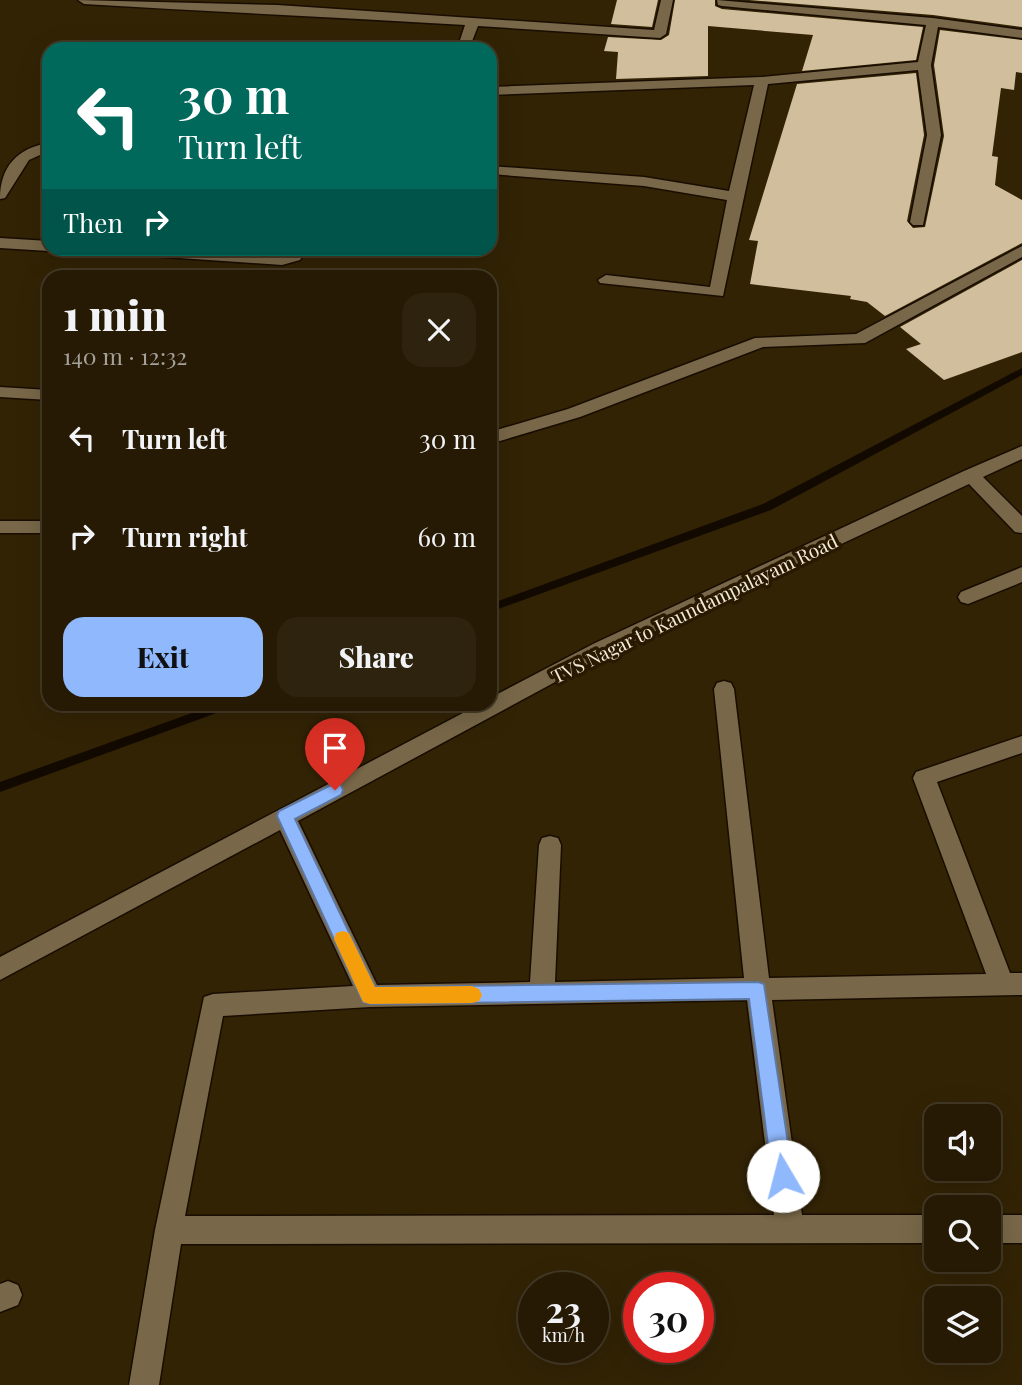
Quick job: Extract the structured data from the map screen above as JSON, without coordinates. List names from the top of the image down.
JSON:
{
  "streets": {
    "street": ["TVS Nagar to Kaundampalayam Road"]
  },
  "page": {
    "turn": ["30 m", "Turn left"],
    "then": "Then",
    "heading": ["1 min", "140 m · 12:32"],
    "list": [
      {
        "name": "Turn left",
        "value": "30 m"
      },
      {
        "name": "Turn right",
        "value": "60 m"
      }
    ],
    "buttons": ["Exit", "Share"],
    "speed": "23 km/h",
    "limit": "30"
  }
}
